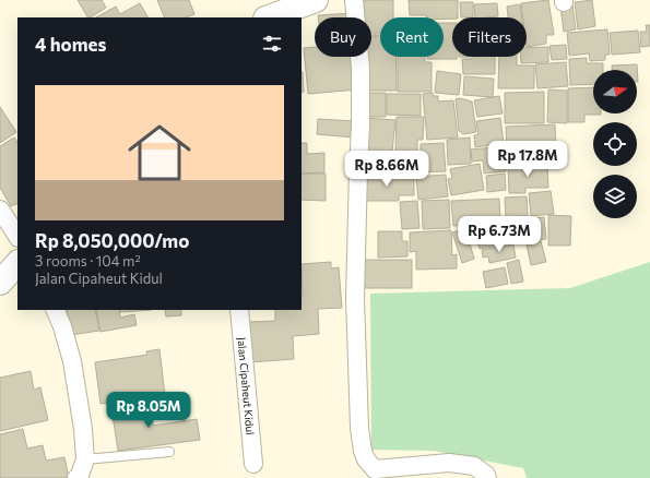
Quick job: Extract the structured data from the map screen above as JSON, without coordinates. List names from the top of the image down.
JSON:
{
  "streets": {
    "street": ["Jalan Cipaheut Kidul"]
  },
  "north": "right",
  "page": {
    "chip": ["Buy", "Rent", "Filters"],
    "heading": "4 homes",
    "list": [
      {
        "name": "Rp 8,050,000/mo",
        "note": "3 rooms · 104 m² · Jalan Cipaheut Kidul"
      }
    ],
    "price": [
      "Rp 17.8M",
      "Rp 8.66M",
      "Rp 6.73M",
      "Rp 8.05M"
    ]
  }
}
